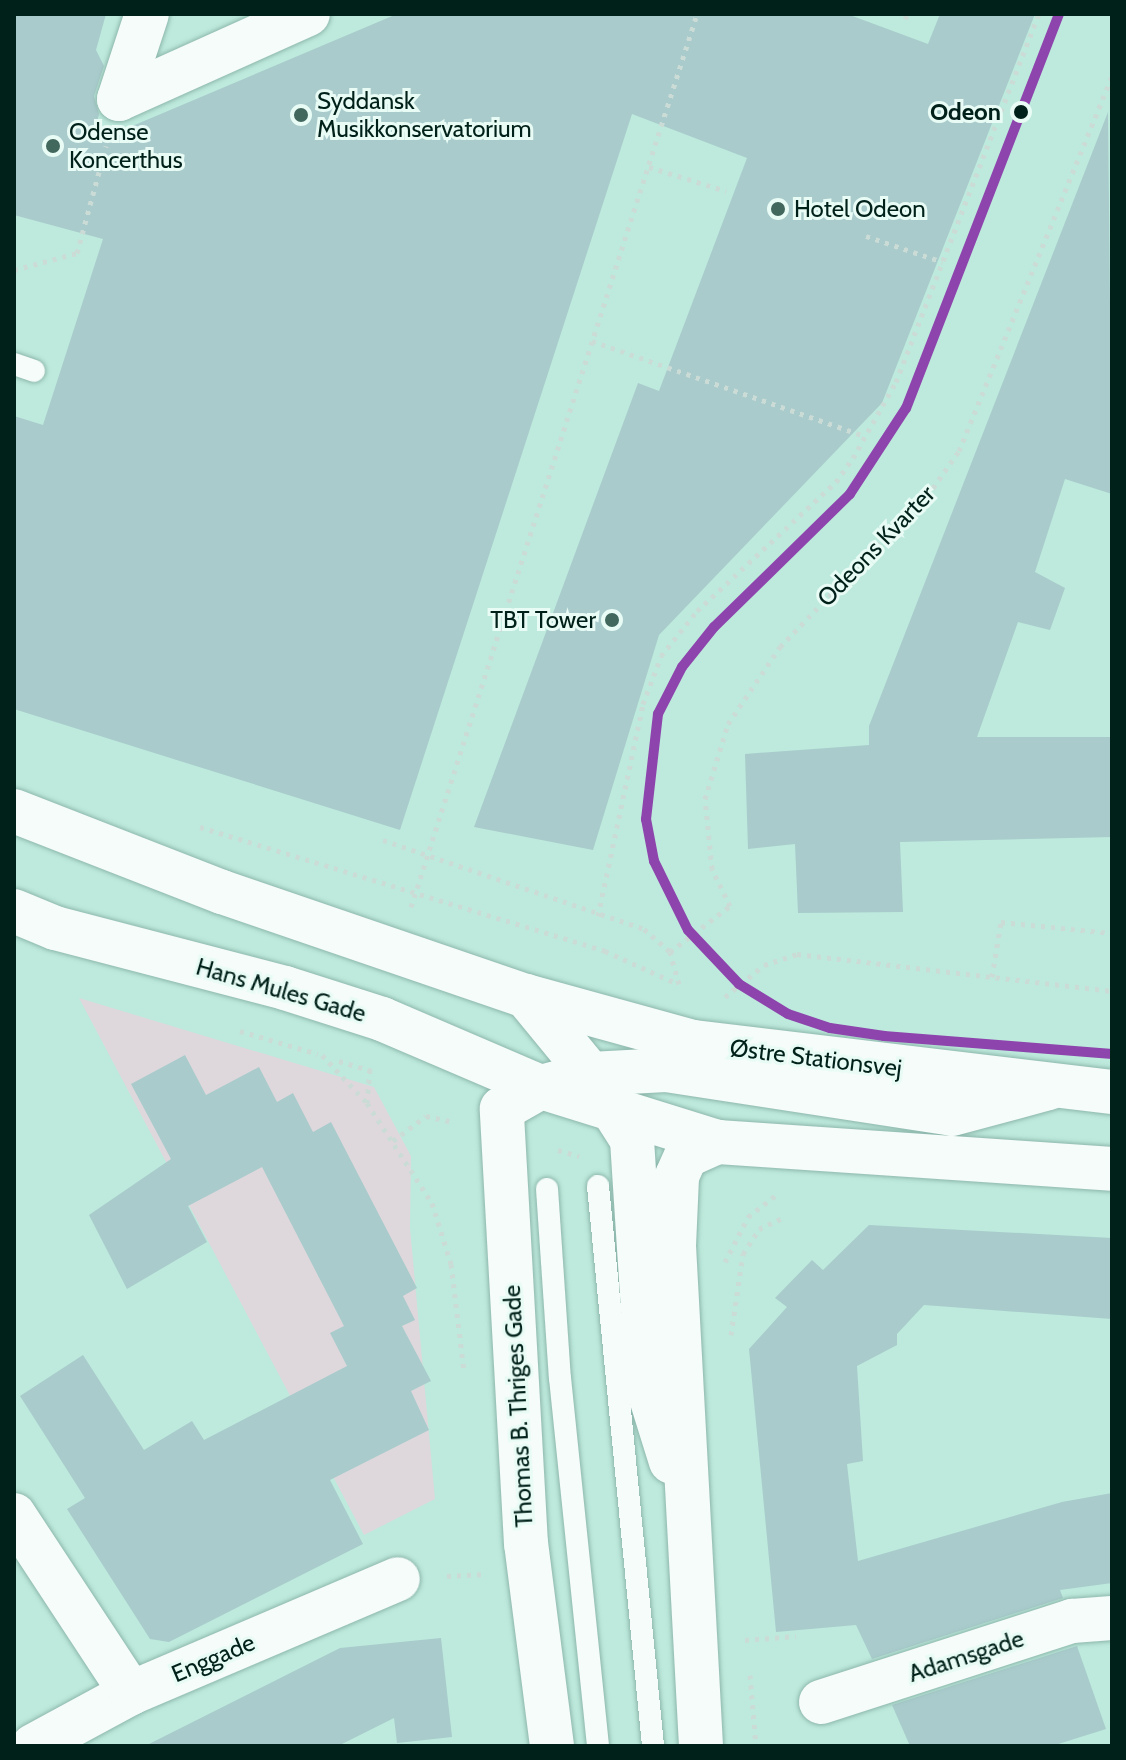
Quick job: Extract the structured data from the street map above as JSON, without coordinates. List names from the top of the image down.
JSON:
{
  "streets": {
    "street": [
      "Hans Mules Gade",
      "Østre Stationsvej",
      "Thomas B. Thriges Gade",
      "Adamsgade",
      "Enggade"
    ],
    "path": ["Odeons Kvarter"]
  },
  "crossings": [
    ["Hans Mules Gade", "Thomas B. Thriges Gade"]
  ],
  "places": [
    "Odeon",
    "Syddansk Musikkonservatorium",
    "Odense Koncerthus",
    "Hotel Odeon",
    "TBT Tower"
  ]
}
